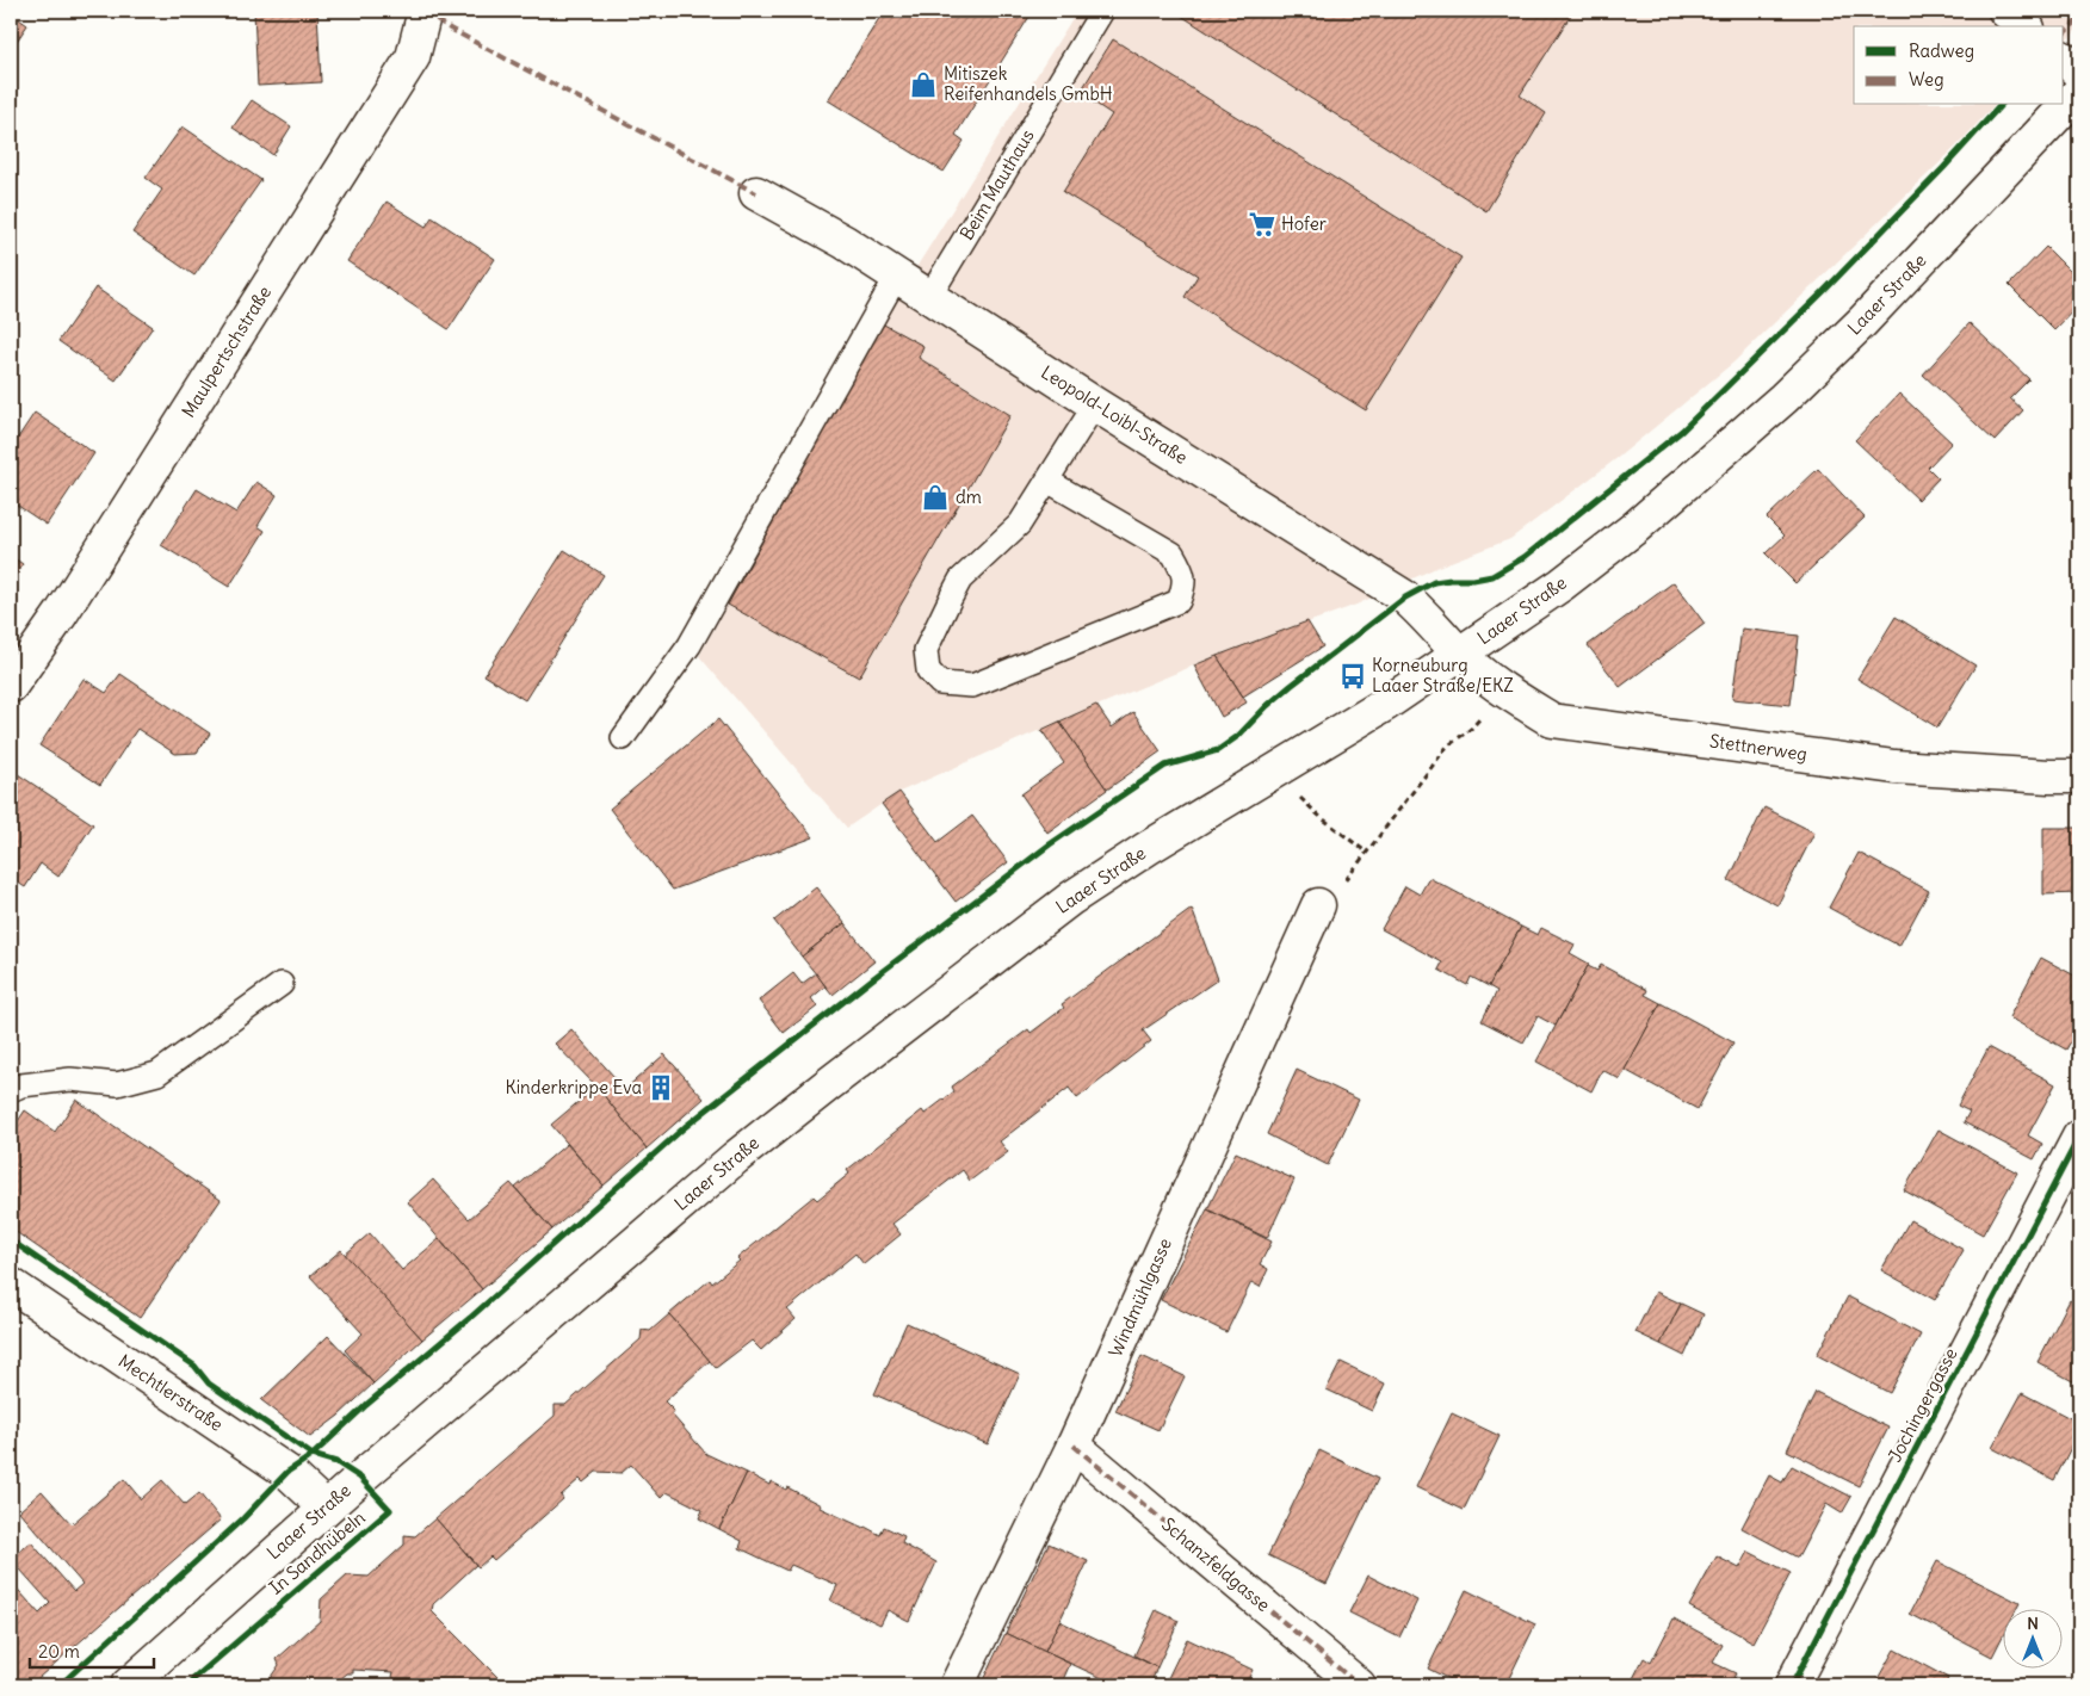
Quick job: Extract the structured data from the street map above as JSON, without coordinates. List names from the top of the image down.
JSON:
{
  "streets": {
    "street": [
      "Laaer Straße",
      "Maulpertschstraße",
      "Leopold-Loibl-Straße",
      "Stettnerweg",
      "Windmühlgasse",
      "Mechtlerstraße",
      "Jochingergasse",
      "Schanzfeldgasse"
    ],
    "lane": ["Beim Mauthaus"],
    "cycle path": ["In Sandhübeln"]
  },
  "crossings": [
    ["Beim Mauthaus", "Leopold-Loibl-Straße"],
    ["Laaer Straße", "Leopold-Loibl-Straße"],
    ["Laaer Straße", "Stettnerweg"],
    ["Laaer Straße", "Mechtlerstraße"],
    ["Leopold-Loibl-Straße", "Stettnerweg"],
    ["Windmühlgasse", "Schanzfeldgasse"]
  ],
  "places": {
    "shop": ["Mitiszek Reifenhandels GmbH", "dm"],
    "supermarket": ["Hofer"],
    "bus stop": ["Korneuburg Laaer Straße/EKZ"],
    "building": ["Kinderkrippe Eva"]
  },
  "legend": ["Radweg", "Weg"],
  "scale_bar": "20 m",
  "north": "top"
}
